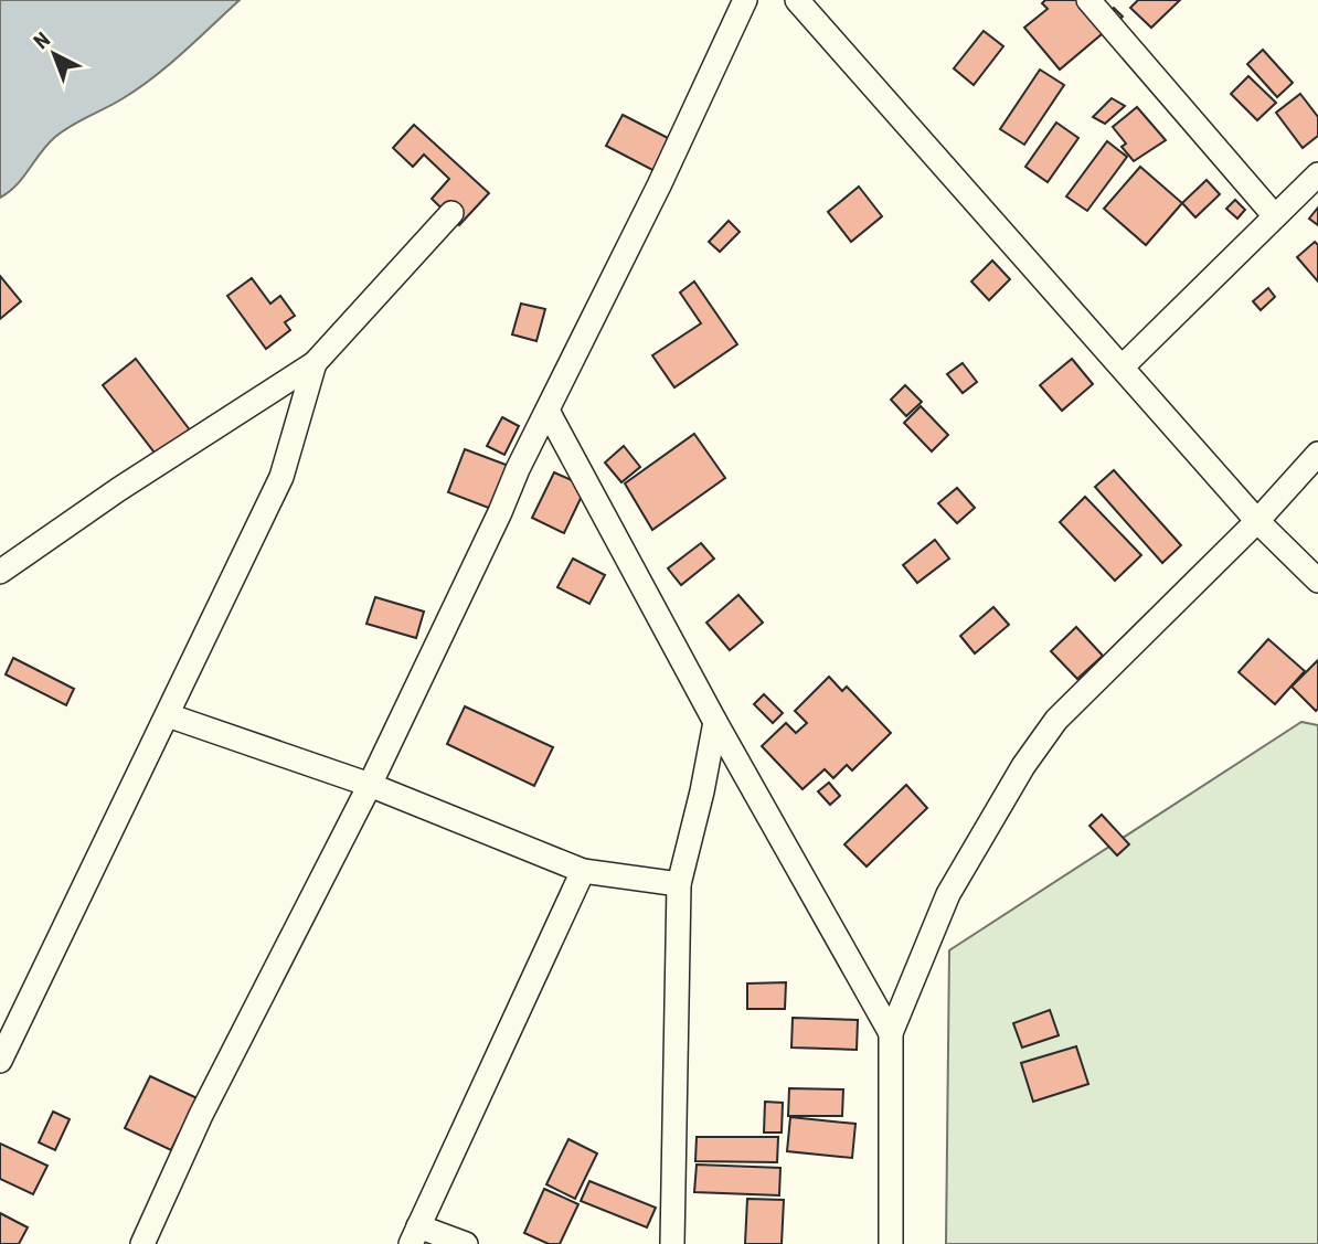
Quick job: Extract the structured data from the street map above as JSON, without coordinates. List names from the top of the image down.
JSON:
{
  "north": "top left"
}
